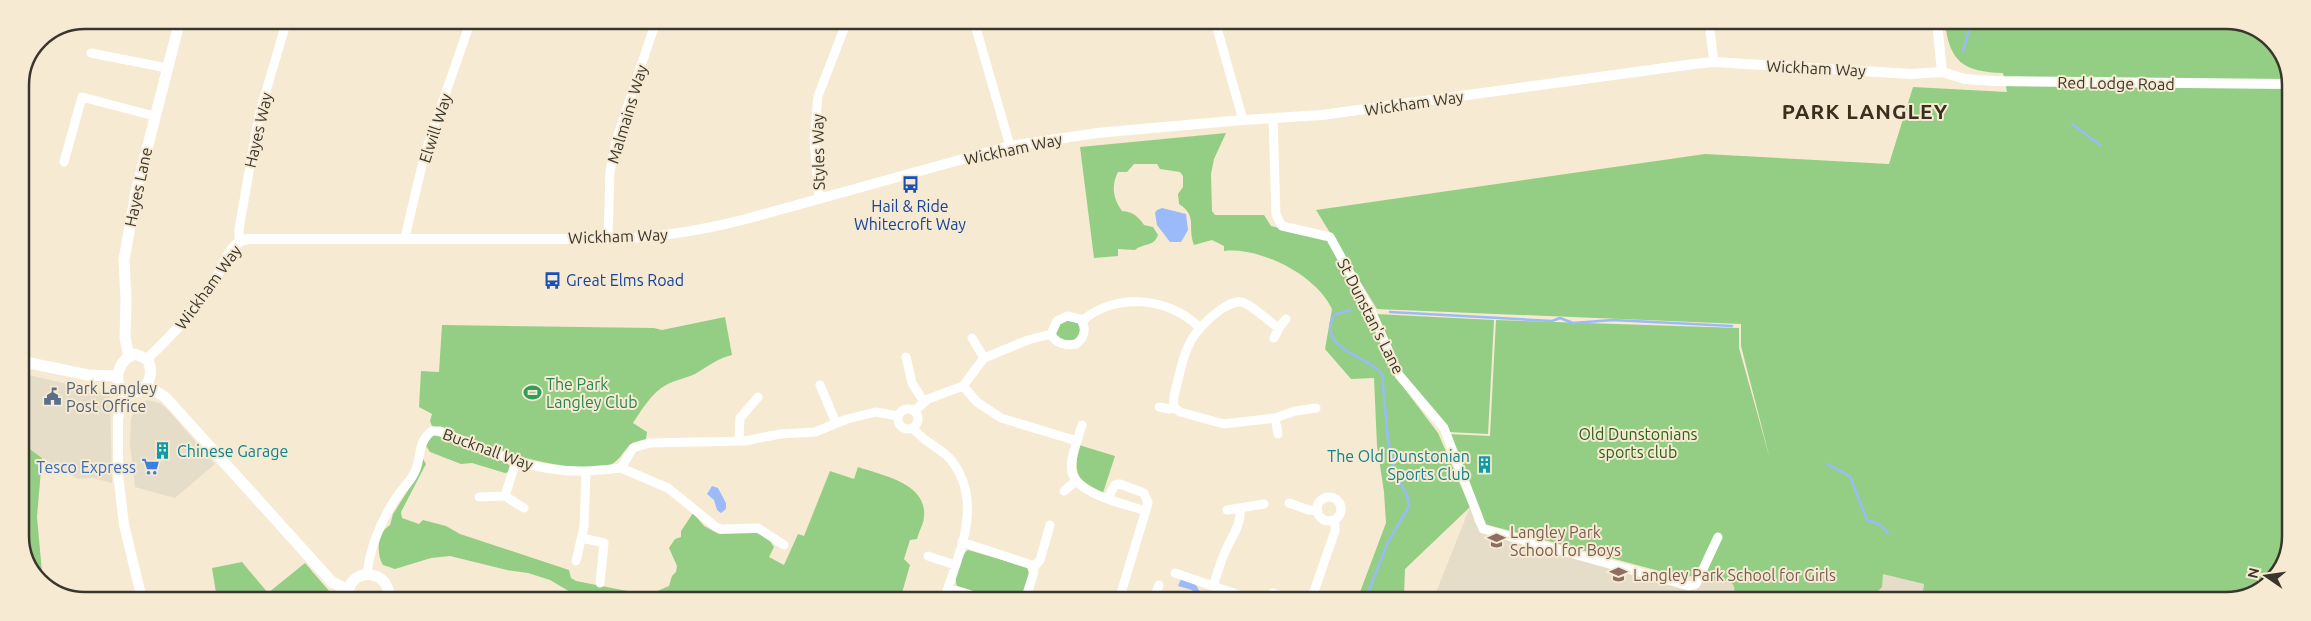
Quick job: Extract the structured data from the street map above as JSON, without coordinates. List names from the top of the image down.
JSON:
{
  "streets": {
    "main road": ["Hayes Lane"],
    "street": [
      "Wickham Way",
      "Red Lodge Road",
      "Malmains Way",
      "Elwill Way",
      "Hayes Way",
      "Styles Way",
      "St Dunstan's Lane",
      "Bucknall Way"
    ]
  },
  "crossings": [
    ["Wickham Way", "Red Lodge Road"],
    ["Wickham Way", "Malmains Way"],
    ["Wickham Way", "Elwill Way"],
    ["Wickham Way", "Hayes Way"],
    ["Wickham Way", "Styles Way"],
    ["Wickham Way", "Hayes Lane"],
    ["Wickham Way", "St Dunstan's Lane"]
  ],
  "districts": ["PARK LANGLEY"],
  "parks": ["Old Dunstonians sports club"],
  "places": {
    "bus stop": ["Hail & Ride Whitecroft Way", "Great Elms Road"],
    "sports": ["The Park Langley Club"],
    "public building": ["Park Langley Post Office"],
    "building": ["Chinese Garage", "The Old Dunstonian Sports Club"],
    "supermarket": ["Tesco Express"],
    "school or university": ["Langley Park School for Boys", "Langley Park School for Girls"]
  },
  "north": "left"
}
